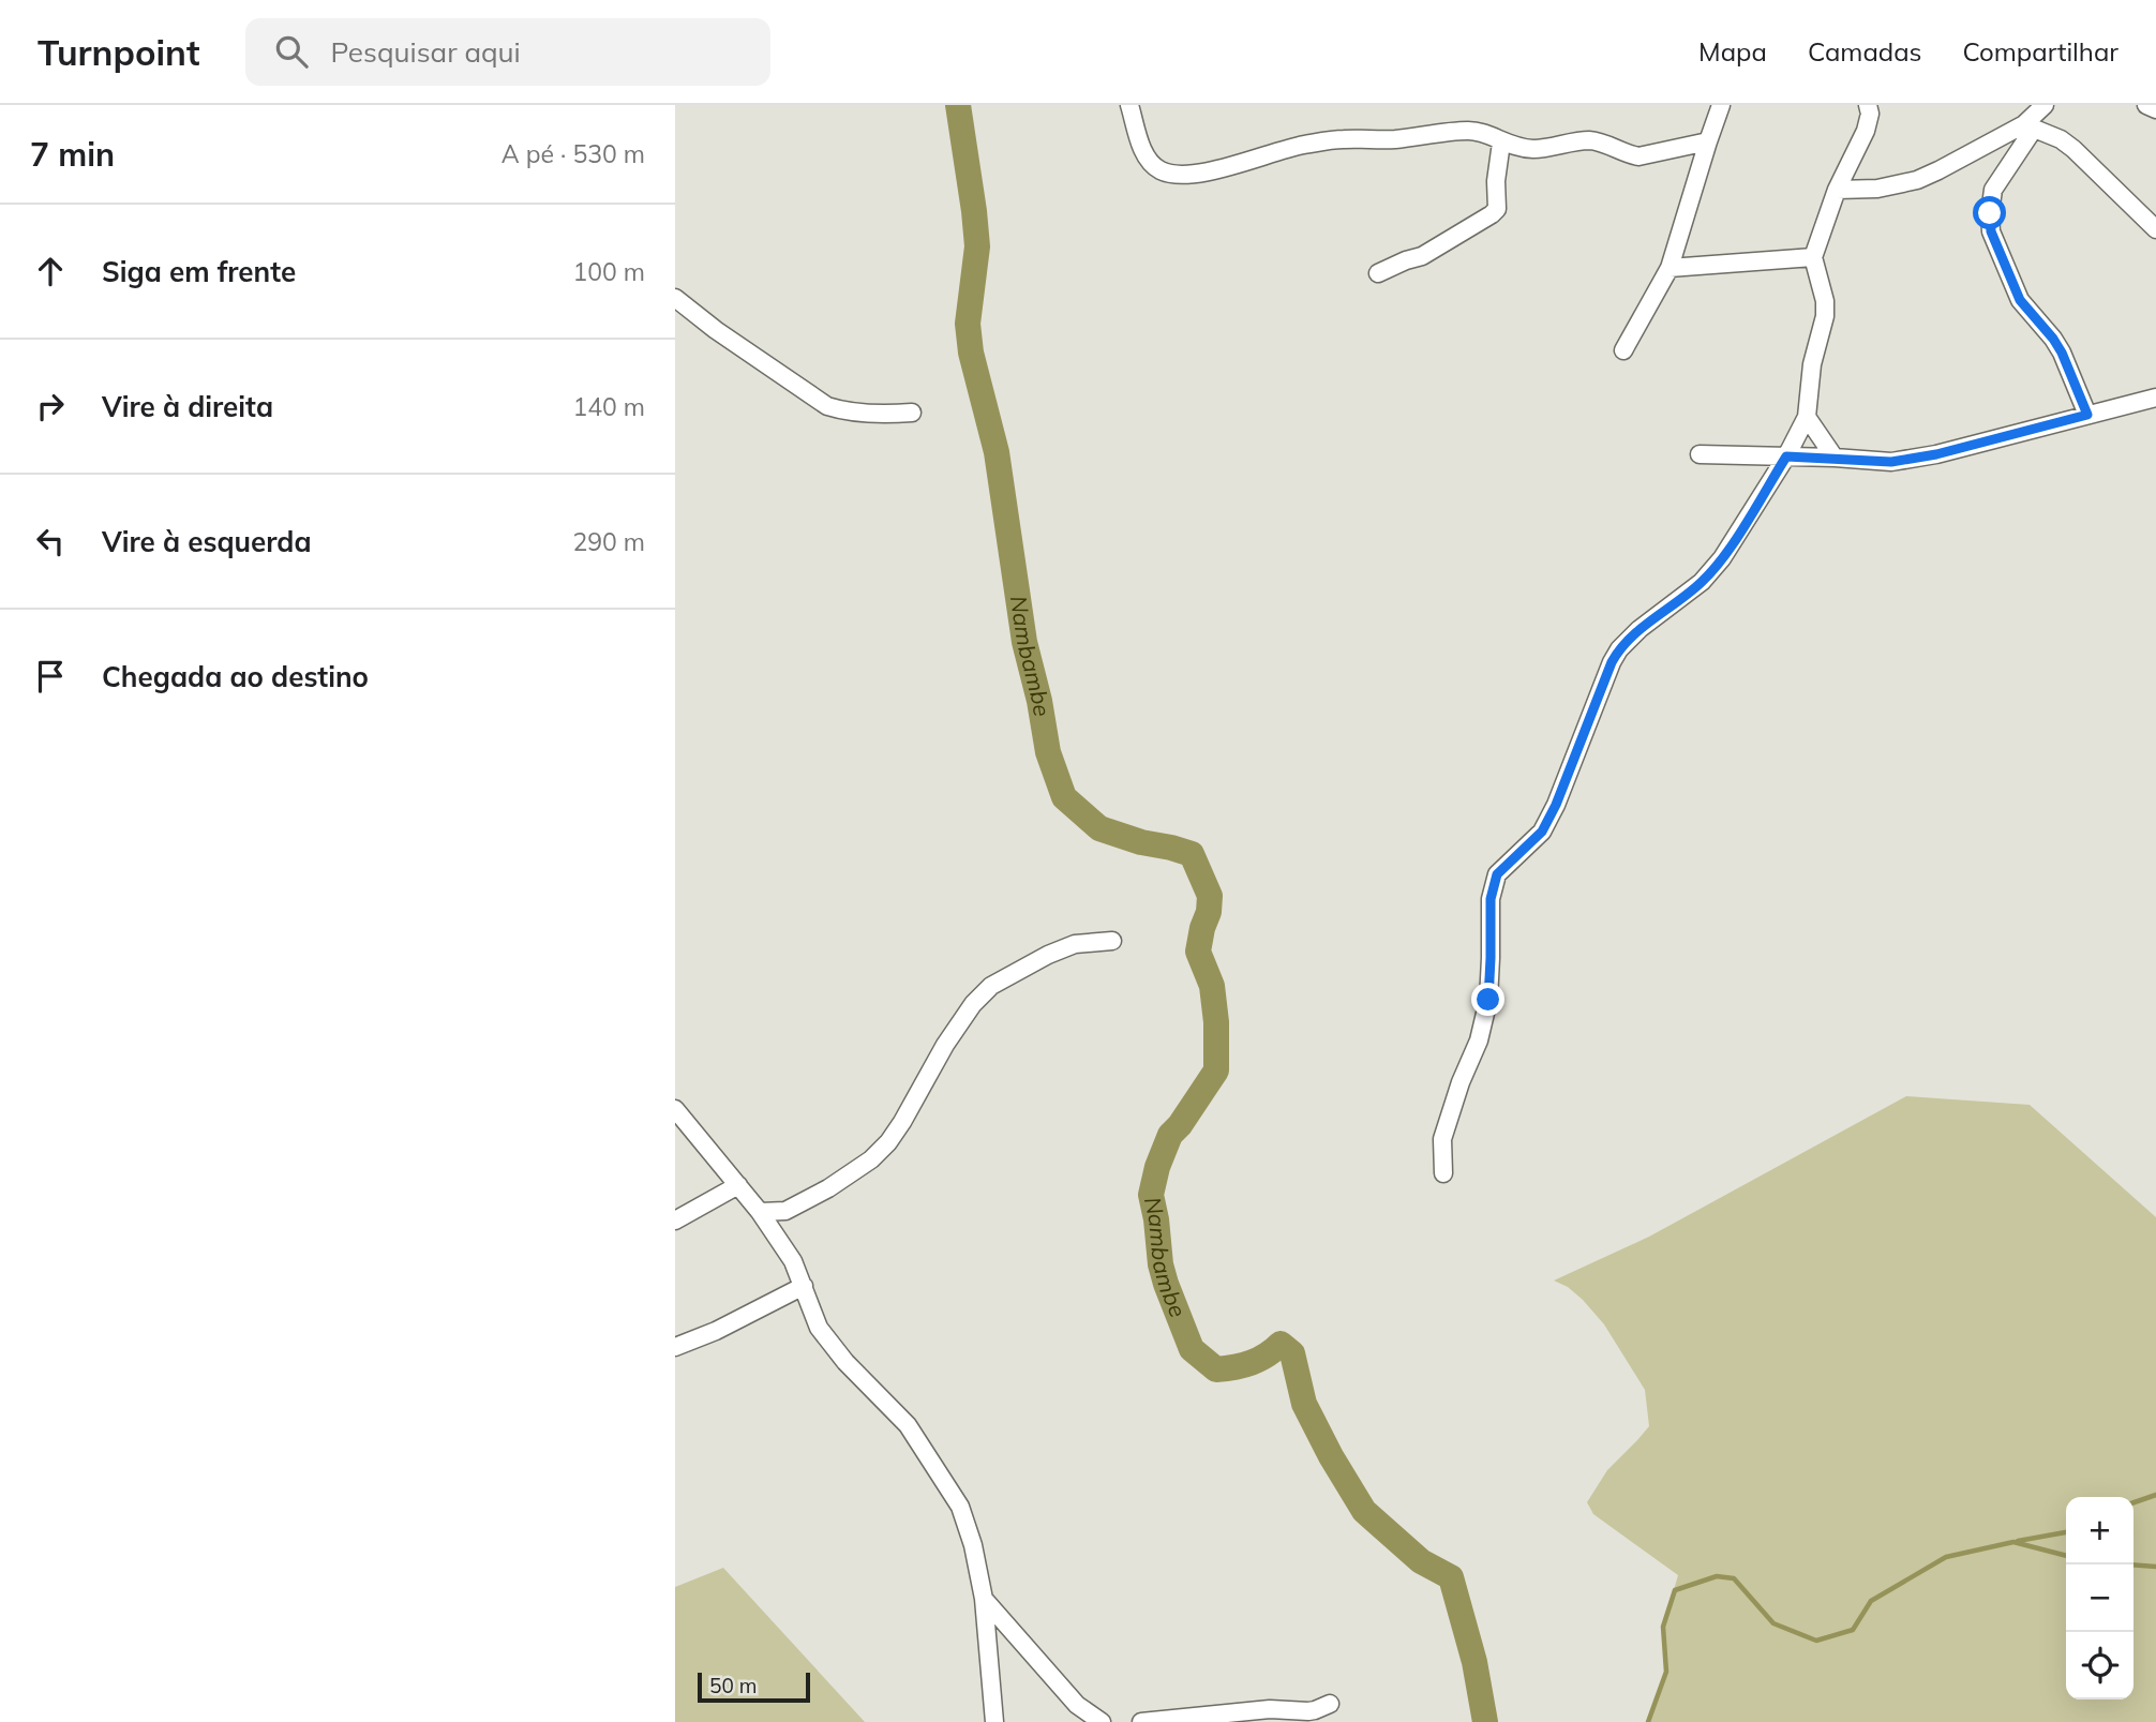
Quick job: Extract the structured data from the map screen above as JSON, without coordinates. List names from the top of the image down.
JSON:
{
  "water": ["Nambambe"],
  "scale_bar": "50 m",
  "page": {
    "header": "Turnpoint",
    "search": "Pesquisar aqui",
    "nav": ["Mapa", "Camadas", "Compartilhar"],
    "heading": ["7 min", "A pé · 530 m"],
    "list": [
      ["Siga em frente", "100 m"],
      ["Vire à direita", "140 m"],
      ["Vire à esquerda", "290 m"],
      "Chegada ao destino"
    ],
    "map_buttons": ["+", "−"],
    "scale": "50 m"
  }
}
